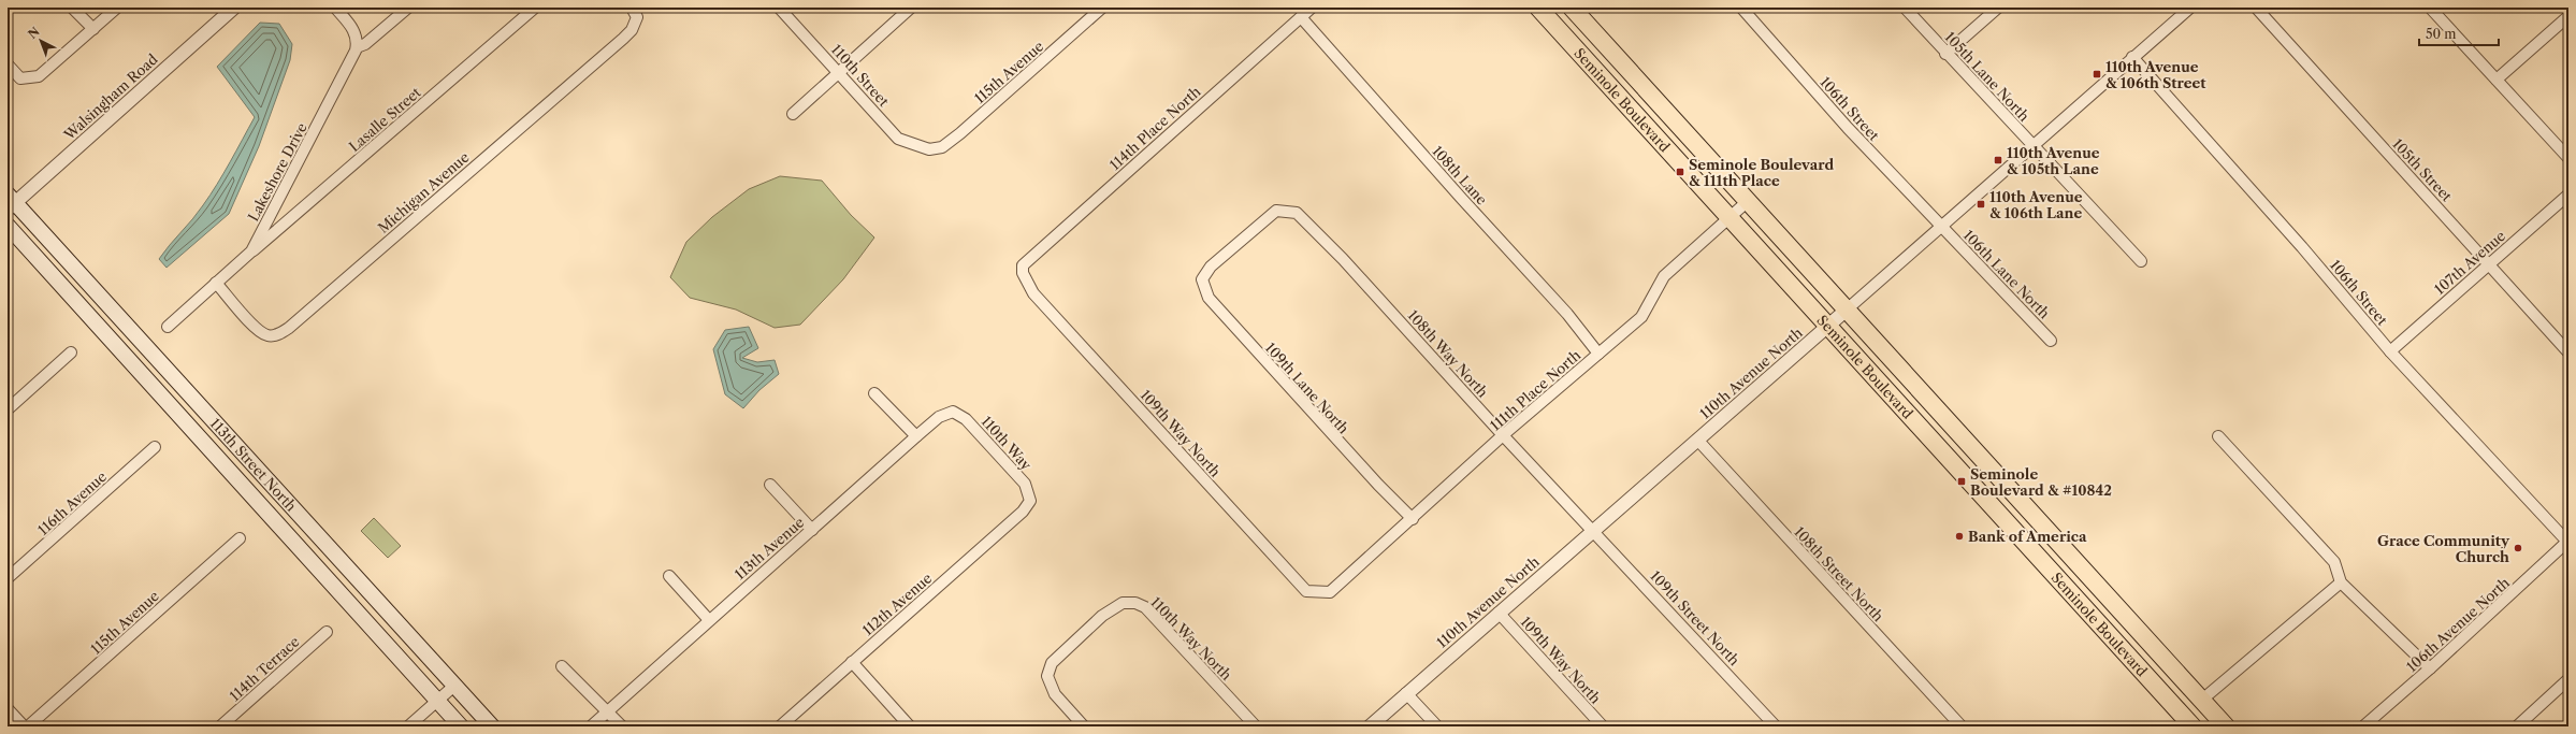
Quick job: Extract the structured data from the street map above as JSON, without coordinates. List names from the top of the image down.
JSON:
{
  "streets": {
    "main road": ["Seminole Boulevard", "113th Street North"],
    "street": [
      "115th Avenue",
      "110th Street",
      "105th Lane North",
      "Walsingham Road",
      "106th Street",
      "Lasalle Street",
      "114th Place North",
      "105th Street",
      "Lakeshore Drive",
      "108th Lane",
      "Michigan Avenue",
      "107th Avenue",
      "106th Lane North",
      "108th Way North",
      "110th Avenue North",
      "109th Lane North",
      "111th Place North",
      "109th Way North",
      "110th Way",
      "116th Avenue",
      "113th Avenue",
      "108th Street North",
      "112th Avenue",
      "109th Street North",
      "106th Avenue North",
      "110th Way North",
      "114th Terrace"
    ]
  },
  "crossings": [
    ["115th Avenue", "110th Street"],
    ["105th Lane North", "110th Avenue North"],
    ["Walsingham Road", "113th Street North"],
    ["Seminole Boulevard", "110th Avenue North"],
    ["Seminole Boulevard", "111th Place North"],
    ["106th Street", "107th Avenue"],
    ["106th Street", "106th Lane North"],
    ["106th Street", "110th Avenue North"],
    ["106th Street", "106th Avenue North"],
    ["Lasalle Street", "Lakeshore Drive"],
    ["114th Place North", "108th Lane"],
    ["114th Place North", "109th Way North"],
    ["105th Street", "107th Avenue"],
    ["Lakeshore Drive", "Michigan Avenue"],
    ["108th Lane", "111th Place North"],
    ["106th Lane North", "110th Avenue North"],
    ["108th Way North", "110th Avenue North"],
    ["108th Way North", "109th Lane North"],
    ["108th Way North", "111th Place North"],
    ["108th Way North", "109th Street North"],
    ["110th Avenue North", "109th Way North"],
    ["110th Avenue North", "108th Street North"],
    ["110th Avenue North", "109th Street North"],
    ["109th Lane North", "111th Place North"],
    ["111th Place North", "109th Way North"],
    ["110th Way", "113th Avenue"],
    ["110th Way", "112th Avenue"]
  ],
  "places": {
    "transit": [
      "110th Avenue & 106th Street",
      "110th Avenue & 105th Lane",
      "Seminole Boulevard & 111th Place",
      "110th Avenue & 106th Lane",
      "Seminole Boulevard & #10842"
    ],
    "other": ["Bank of America", "Grace Community Church"]
  },
  "scale_bar": "50 m",
  "north": "top left"
}
